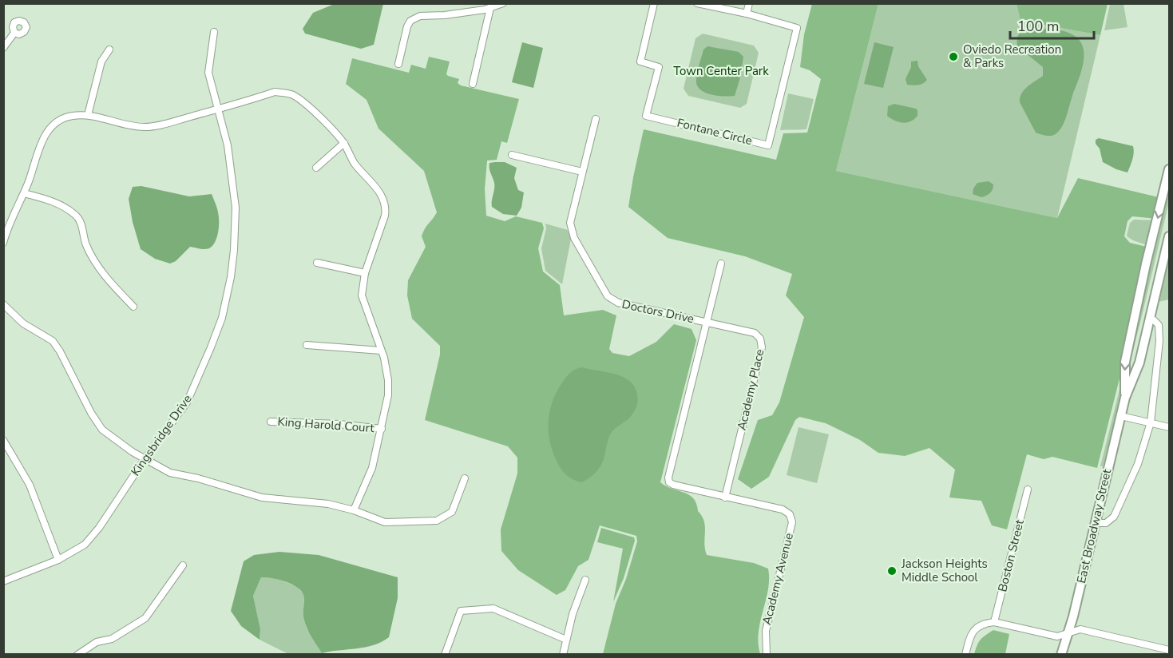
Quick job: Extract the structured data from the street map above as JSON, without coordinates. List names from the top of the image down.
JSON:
{
  "streets": {
    "main road": ["East Broadway Street"],
    "street": [
      "Fontane Circle",
      "Doctors Drive",
      "Academy Place",
      "King Harold Court",
      "Kingsbridge Drive",
      "Boston Street",
      "Academy Avenue"
    ]
  },
  "crossings": [
    ["Doctors Drive", "Academy Place"],
    ["Doctors Drive", "Academy Avenue"],
    ["Academy Place", "Academy Avenue"]
  ],
  "parks": ["Town Center Park"],
  "places": ["Oviedo Recreation & Parks", "Jackson Heights Middle School"],
  "scale_bar": "100 m"
}
